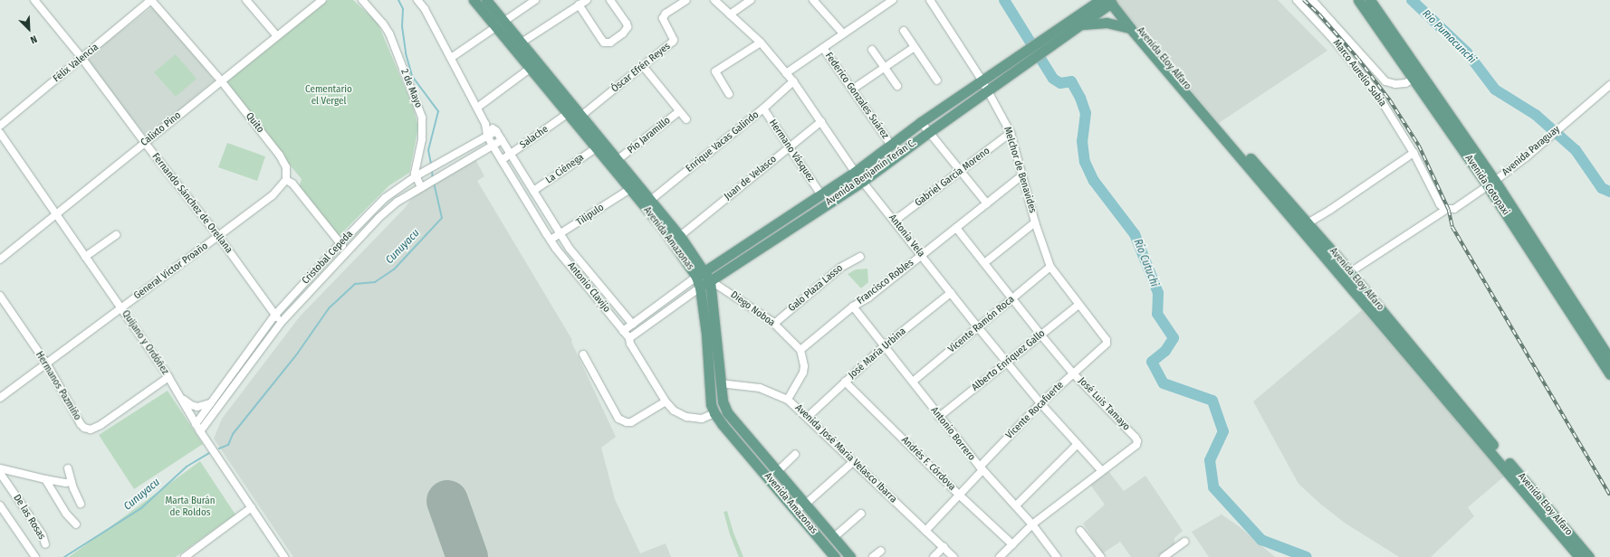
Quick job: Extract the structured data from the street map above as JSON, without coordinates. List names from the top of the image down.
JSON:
{
  "streets": {
    "main road": [
      "Avenida Eloy Alfaro",
      "Avenida Benjamín Terán C.",
      "Avenida Cotopaxi",
      "Avenida Amazonas"
    ],
    "street": [
      "Félix Valencia",
      "Óscar Efrén Reyes",
      "Marco Aurelio Subia",
      "2 de Mayo",
      "Federico Gonzales Suárez",
      "Quito",
      "Calixto Pino",
      "Pío Jaramillo",
      "Salache",
      "Enrique Vacas Galindo",
      "Hermano Vásquez",
      "Avenida Paraguay",
      "La Ciénega",
      "Melchor de Benavides",
      "Gabriel García Moreno",
      "Juan de Velasco",
      "Fernando Sánchez de Orellana",
      "Tilipulo",
      "Antonia Vela",
      "Cristobal Cepeda",
      "General Victor Proaño",
      "Francisco Robles",
      "Antonio Clavijo",
      "Galo Plaza Lasso",
      "Diego Noboa",
      "Vicente Ramón Roca",
      "Quijano y Ordóñez",
      "José María Urbina",
      "Alberto Enríquez Gallo",
      "Hermanos Pazmiño",
      "José Luis Tamayo",
      "Vicente Rocafuerte",
      "Antonio Borrero",
      "Avenida José Maria Velasco Ibarra",
      "Andrés F. Córdova",
      "De las Rosas"
    ]
  },
  "crossings": [
    ["Avenida Eloy Alfaro", "Avenida Paraguay"],
    ["Avenida Eloy Alfaro", "Avenida Benjamín Terán C."],
    ["Félix Valencia", "Quito"],
    ["Félix Valencia", "Fernando Sánchez de Orellana"],
    ["Óscar Efrén Reyes", "Avenida Amazonas"],
    ["Marco Aurelio Subia", "Avenida Cotopaxi"],
    ["2 de Mayo", "Cristobal Cepeda"],
    ["Federico Gonzales Suárez", "Avenida Benjamín Terán C."],
    ["Quito", "Calixto Pino"],
    ["Quito", "General Victor Proaño"],
    ["Calixto Pino", "Fernando Sánchez de Orellana"],
    ["Calixto Pino", "Quijano y Ordóñez"],
    ["Pío Jaramillo", "Avenida Amazonas"],
    ["Salache", "Avenida Amazonas"],
    ["Salache", "Antonio Clavijo"],
    ["Enrique Vacas Galindo", "Hermano Vásquez"],
    ["Enrique Vacas Galindo", "Antonia Vela"],
    ["Enrique Vacas Galindo", "Avenida Amazonas"],
    ["Hermano Vásquez", "Avenida Benjamín Terán C."],
    ["Hermano Vásquez", "Juan de Velasco"],
    ["Avenida Paraguay", "Avenida Cotopaxi"],
    ["La Ciénega", "Avenida Amazonas"],
    ["La Ciénega", "Antonio Clavijo"],
    ["Melchor de Benavides", "Avenida Benjamín Terán C."],
    ["Melchor de Benavides", "Gabriel García Moreno"],
    ["Melchor de Benavides", "Francisco Robles"],
    ["Melchor de Benavides", "Vicente Ramón Roca"],
    ["Melchor de Benavides", "Alberto Enríquez Gallo"],
    ["Melchor de Benavides", "Vicente Rocafuerte"],
    ["Avenida Benjamín Terán C.", "Antonia Vela"],
    ["Avenida Benjamín Terán C.", "Avenida Amazonas"],
    ["Avenida Benjamín Terán C.", "Antonio Clavijo"],
    ["Avenida Benjamín Terán C.", "Diego Noboa"],
    ["Gabriel García Moreno", "Antonia Vela"],
    ["Juan de Velasco", "Antonia Vela"],
    ["Juan de Velasco", "Avenida Amazonas"],
    ["Fernando Sánchez de Orellana", "Cristobal Cepeda"],
    ["Fernando Sánchez de Orellana", "General Victor Proaño"],
    ["Tilipulo", "Avenida Amazonas"],
    ["Tilipulo", "Antonio Clavijo"],
    ["Antonia Vela", "Francisco Robles"],
    ["Antonia Vela", "Vicente Ramón Roca"],
    ["Antonia Vela", "José María Urbina"],
    ["Antonia Vela", "Alberto Enríquez Gallo"],
    ["Antonia Vela", "José Luis Tamayo"],
    ["Antonia Vela", "Vicente Rocafuerte"],
    ["Avenida Amazonas", "Antonio Clavijo"],
    ["Avenida Amazonas", "Diego Noboa"],
    ["Avenida Amazonas", "Avenida José Maria Velasco Ibarra"],
    ["Cristobal Cepeda", "Antonio Clavijo"],
    ["Cristobal Cepeda", "Quijano y Ordóñez"],
    ["General Victor Proaño", "Quijano y Ordóñez"],
    ["General Victor Proaño", "Hermanos Pazmiño"],
    ["Francisco Robles", "Diego Noboa"],
    ["Francisco Robles", "José Luis Tamayo"],
    ["Francisco Robles", "Antonio Borrero"],
    ["Galo Plaza Lasso", "Diego Noboa"],
    ["Vicente Ramón Roca", "José Luis Tamayo"],
    ["Vicente Ramón Roca", "Antonio Borrero"],
    ["Quijano y Ordóñez", "Hermanos Pazmiño"],
    ["José María Urbina", "Antonio Borrero"],
    ["José María Urbina", "Avenida José Maria Velasco Ibarra"],
    ["José María Urbina", "Andrés F. Córdova"],
    ["Alberto Enríquez Gallo", "José Luis Tamayo"],
    ["Alberto Enríquez Gallo", "Antonio Borrero"],
    ["José Luis Tamayo", "Vicente Rocafuerte"],
    ["José Luis Tamayo", "Antonio Borrero"],
    ["José Luis Tamayo", "Andrés F. Córdova"],
    ["Vicente Rocafuerte", "Antonio Borrero"],
    ["Vicente Rocafuerte", "Avenida José Maria Velasco Ibarra"],
    ["Vicente Rocafuerte", "Andrés F. Córdova"]
  ],
  "water": ["Rio Pumacunchi", "Cunuyacu", "Río Cutuchi"],
  "parks": ["Cementario el Vergel", "Marta Burán de Roldos"],
  "north": "bottom right"
}
